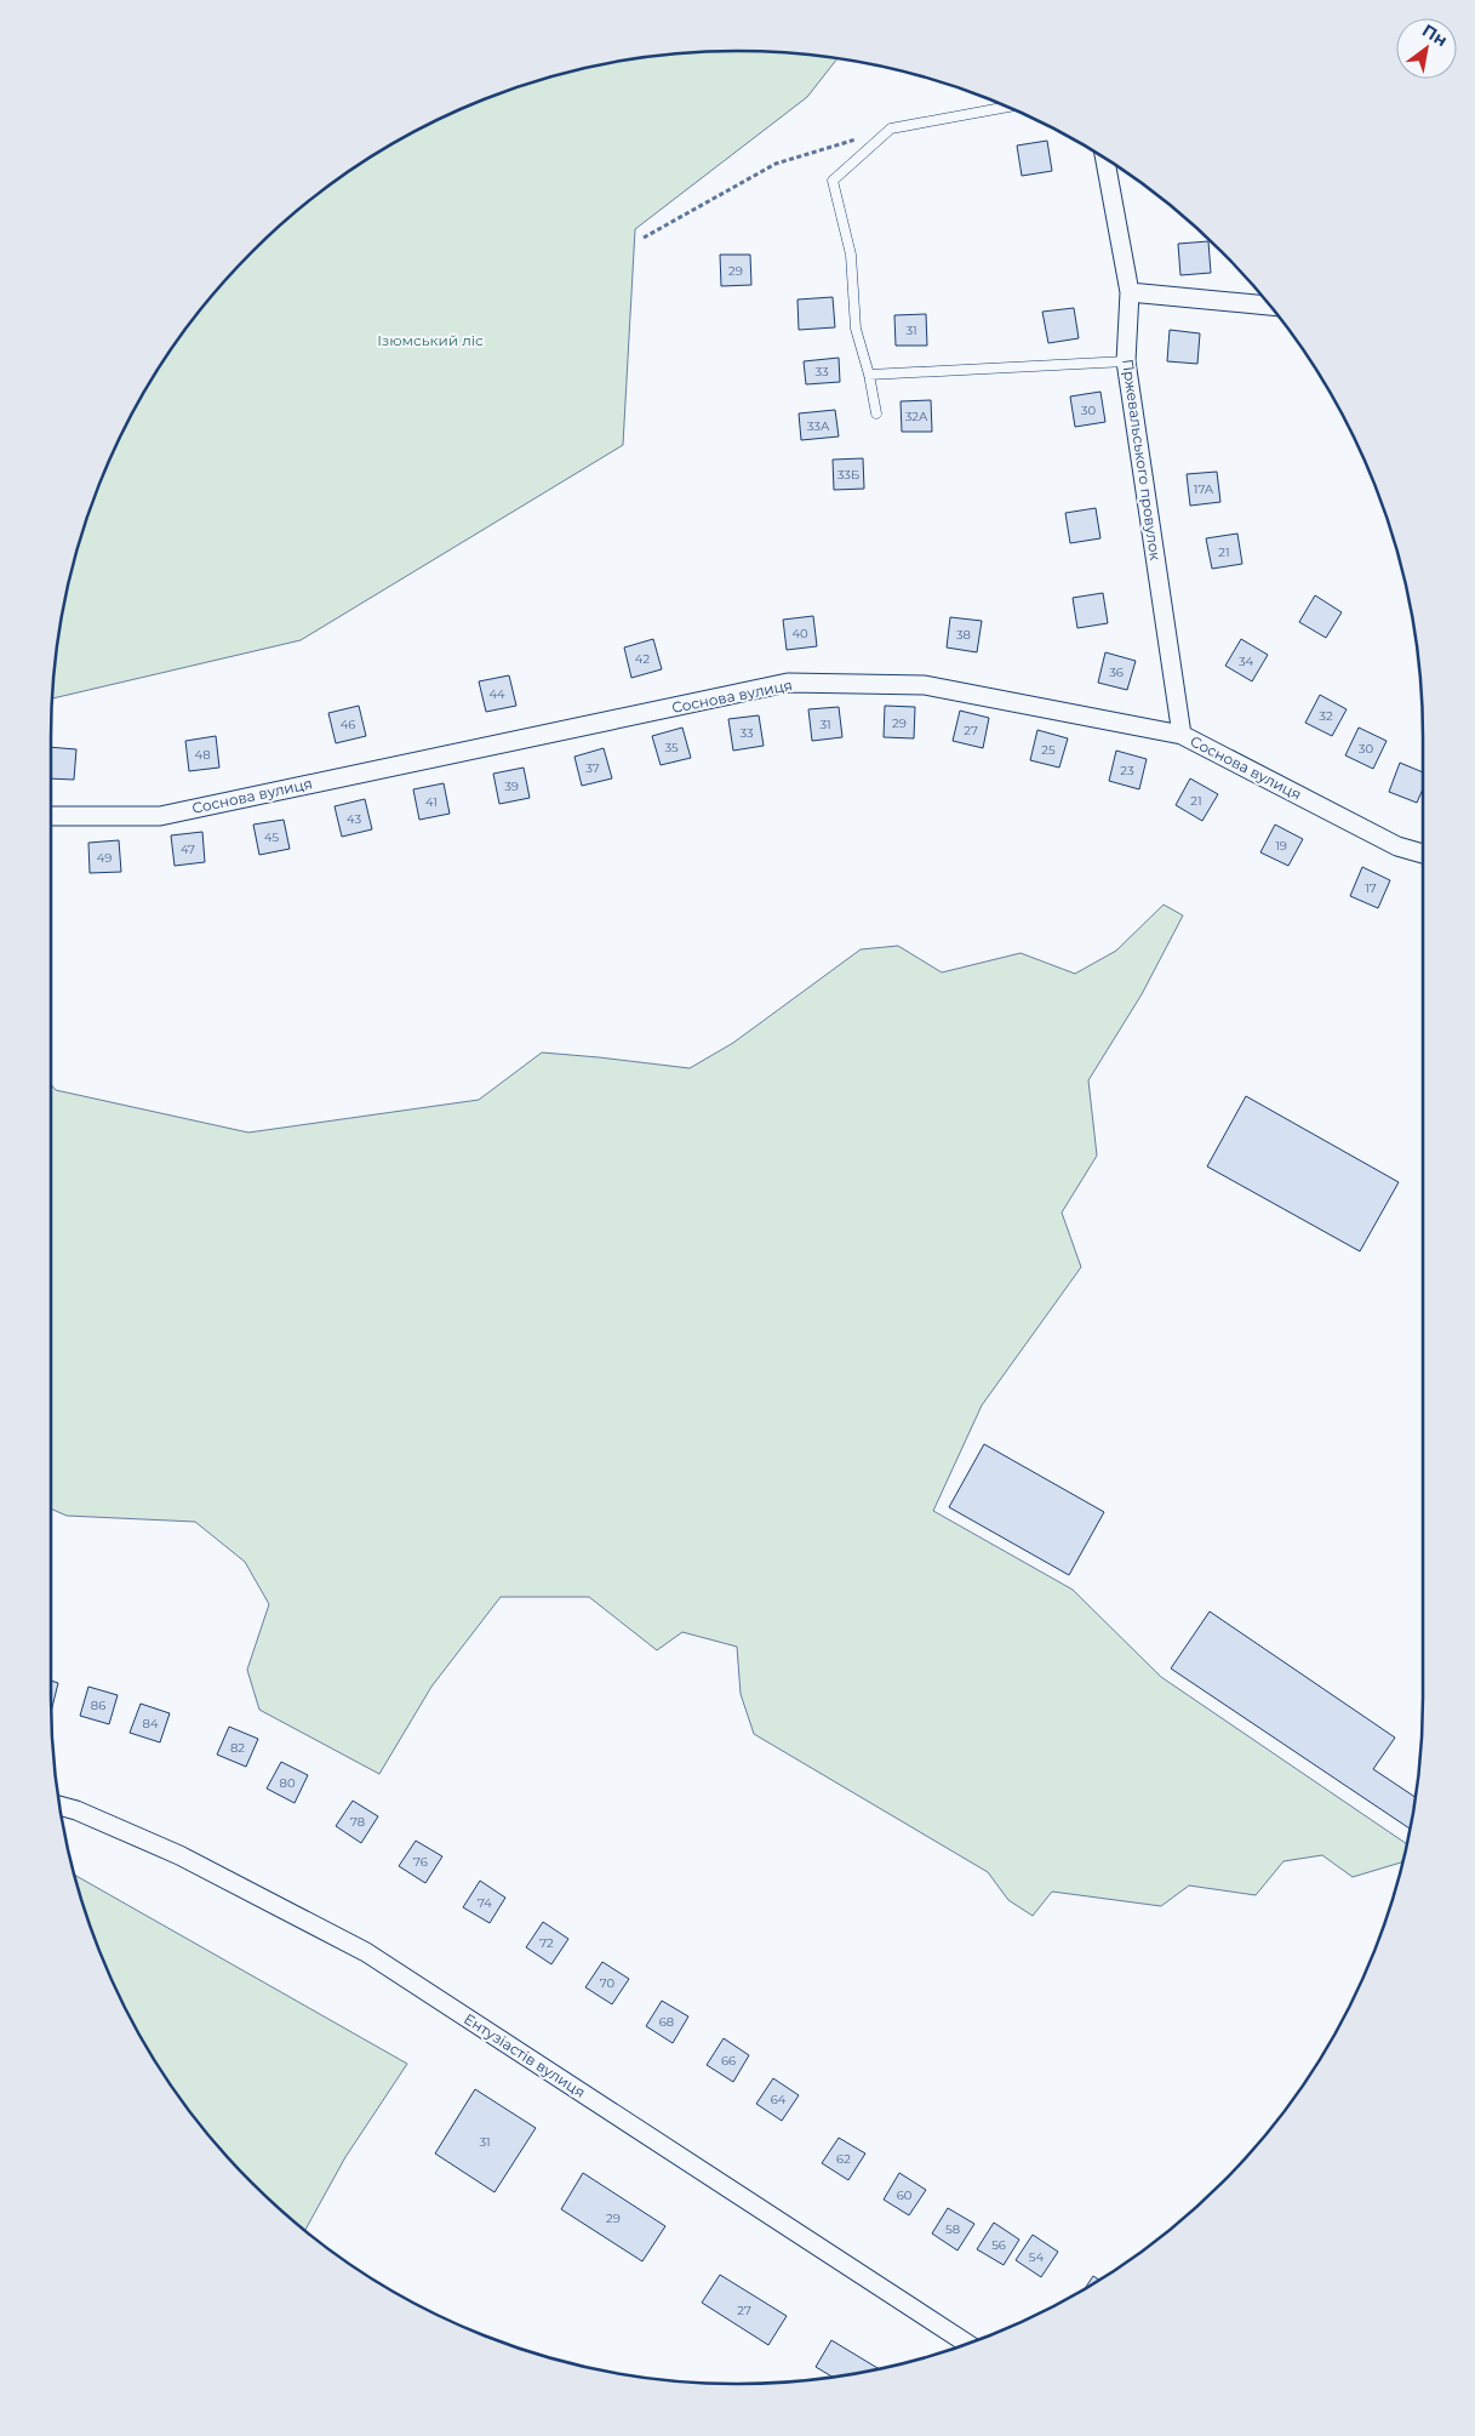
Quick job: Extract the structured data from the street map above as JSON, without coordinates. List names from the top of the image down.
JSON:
{
  "streets": {
    "street": ["Пржевальського провулок", "Соснова вулиця", "Ентузіастів вулиця"]
  },
  "crossings": [
    ["Пржевальського провулок", "Соснова вулиця"]
  ],
  "parks": ["Ізюмський ліс"],
  "house_numbers": [
    "29",
    "31",
    "33",
    "30",
    "32А",
    "33А",
    "33Б",
    "17А",
    "21",
    "40",
    "38",
    "42",
    "34",
    "36",
    "44",
    "32",
    "29",
    "46",
    "31",
    "27",
    "33",
    "35",
    "30",
    "25",
    "48",
    "37",
    "23",
    "39",
    "21",
    "41",
    "43",
    "45",
    "19",
    "47",
    "49",
    "17",
    "86",
    "84",
    "82",
    "80",
    "78",
    "76",
    "74",
    "72",
    "70",
    "68",
    "66",
    "64",
    "31",
    "62",
    "60",
    "29",
    "58",
    "56",
    "54",
    "27"
  ],
  "north": "top right"
}
